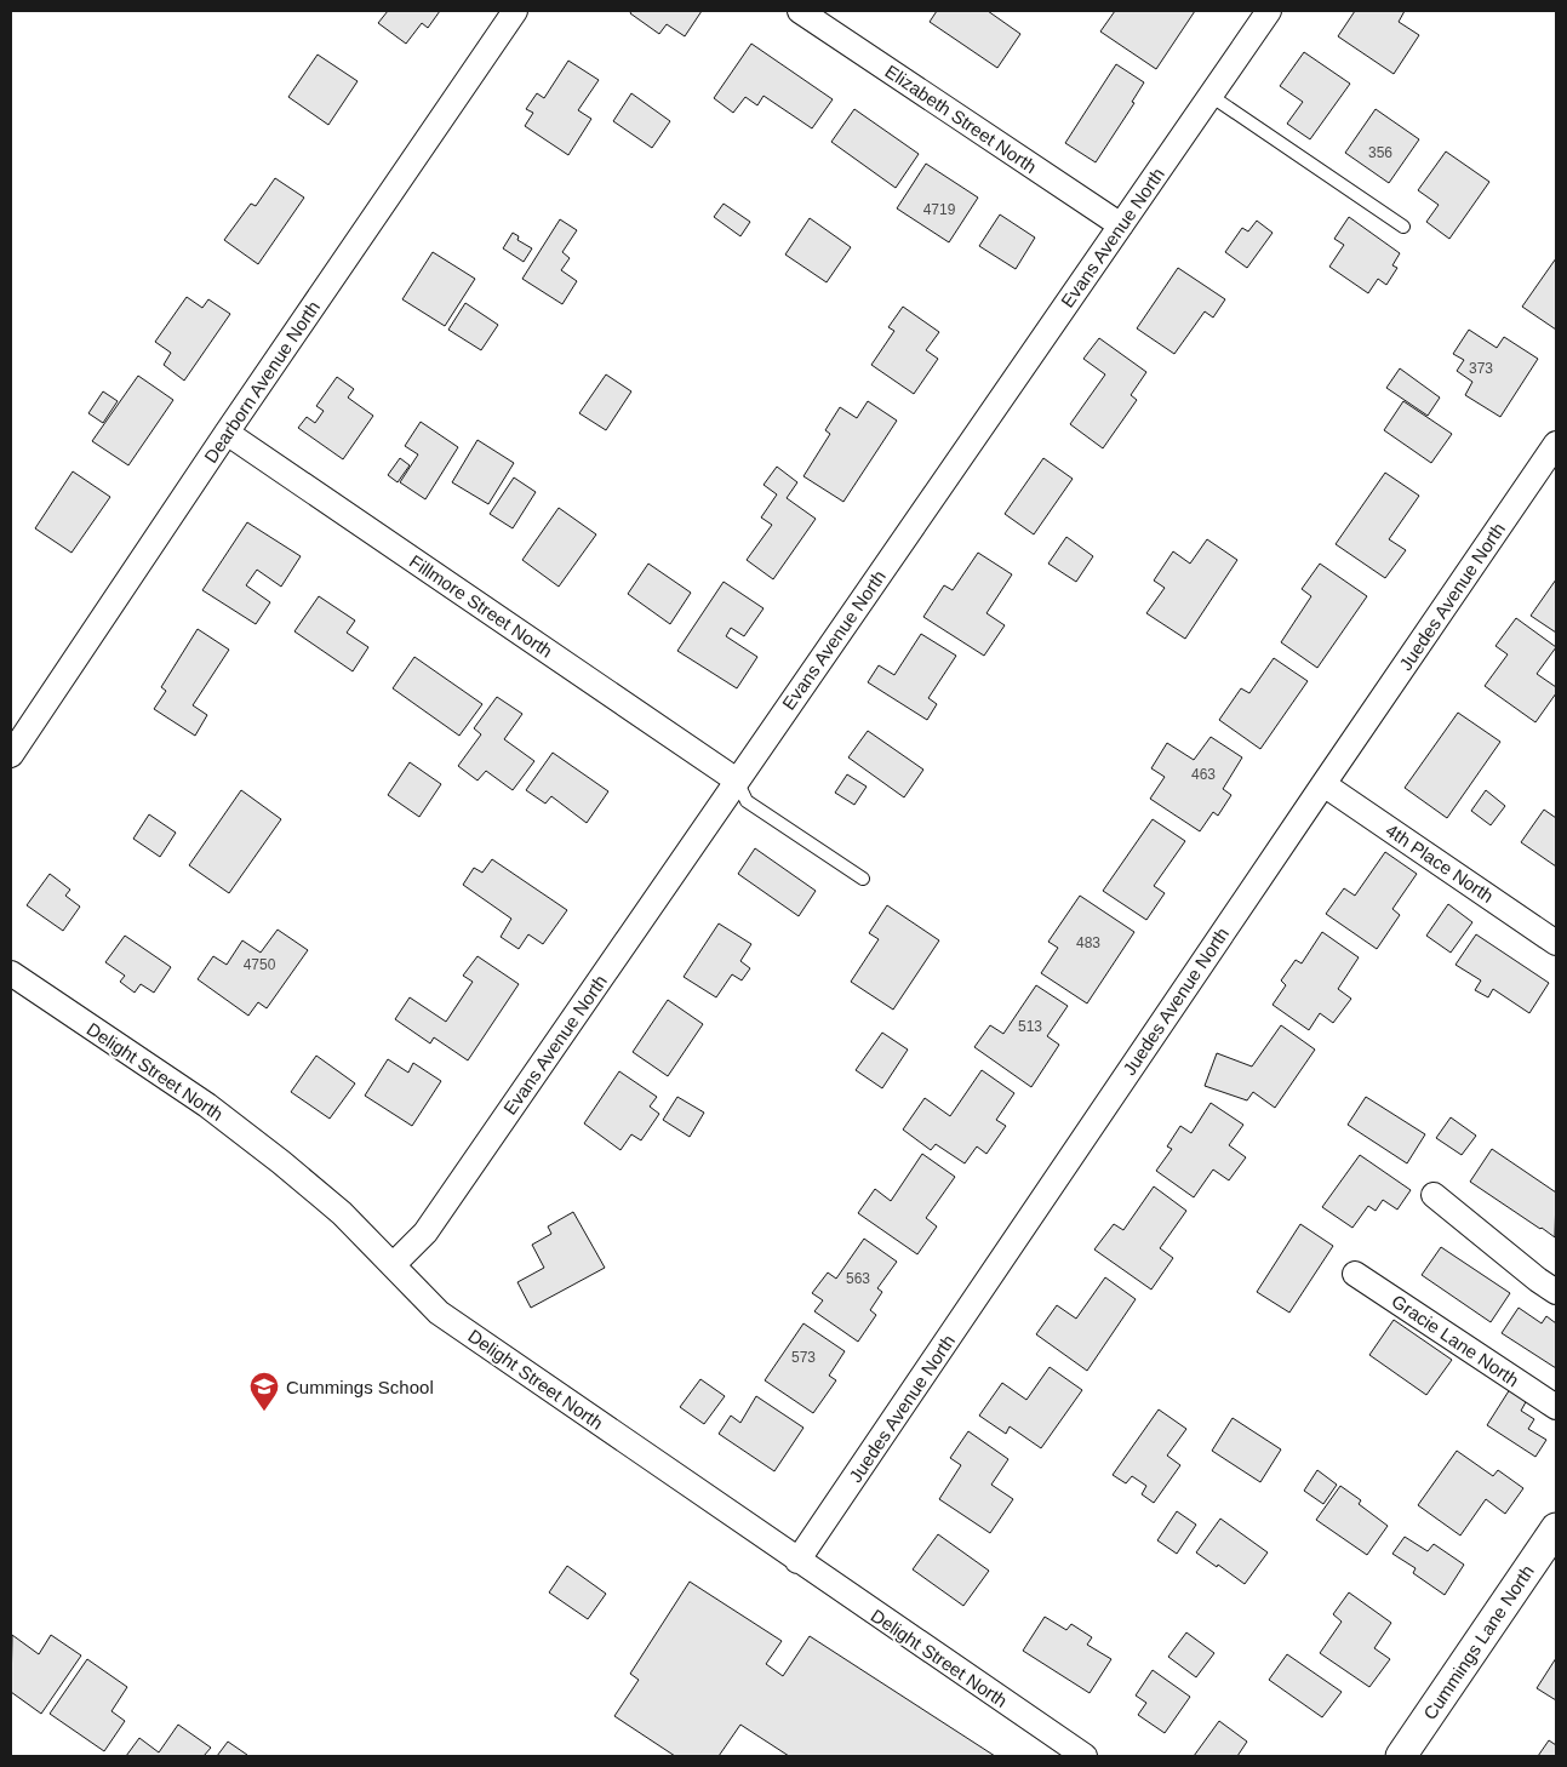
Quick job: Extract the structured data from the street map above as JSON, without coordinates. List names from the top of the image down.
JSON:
{
  "streets": {
    "street": [
      "Elizabeth Street North",
      "Evans Avenue North",
      "Dearborn Avenue North",
      "Juedes Avenue North",
      "Fillmore Street North",
      "4th Place North",
      "Delight Street North",
      "Gracie Lane North",
      "Cummings Lane North"
    ]
  },
  "crossings": [
    ["Elizabeth Street North", "Evans Avenue North"],
    ["Evans Avenue North", "Fillmore Street North"],
    ["Evans Avenue North", "Delight Street North"],
    ["Dearborn Avenue North", "Fillmore Street North"],
    ["Juedes Avenue North", "4th Place North"],
    ["Juedes Avenue North", "Delight Street North"]
  ],
  "places": {
    "school or university": ["Cummings School"]
  },
  "house_numbers": [
    "356",
    "4719",
    "373",
    "463",
    "483",
    "4750",
    "513",
    "563",
    "573"
  ]
}
